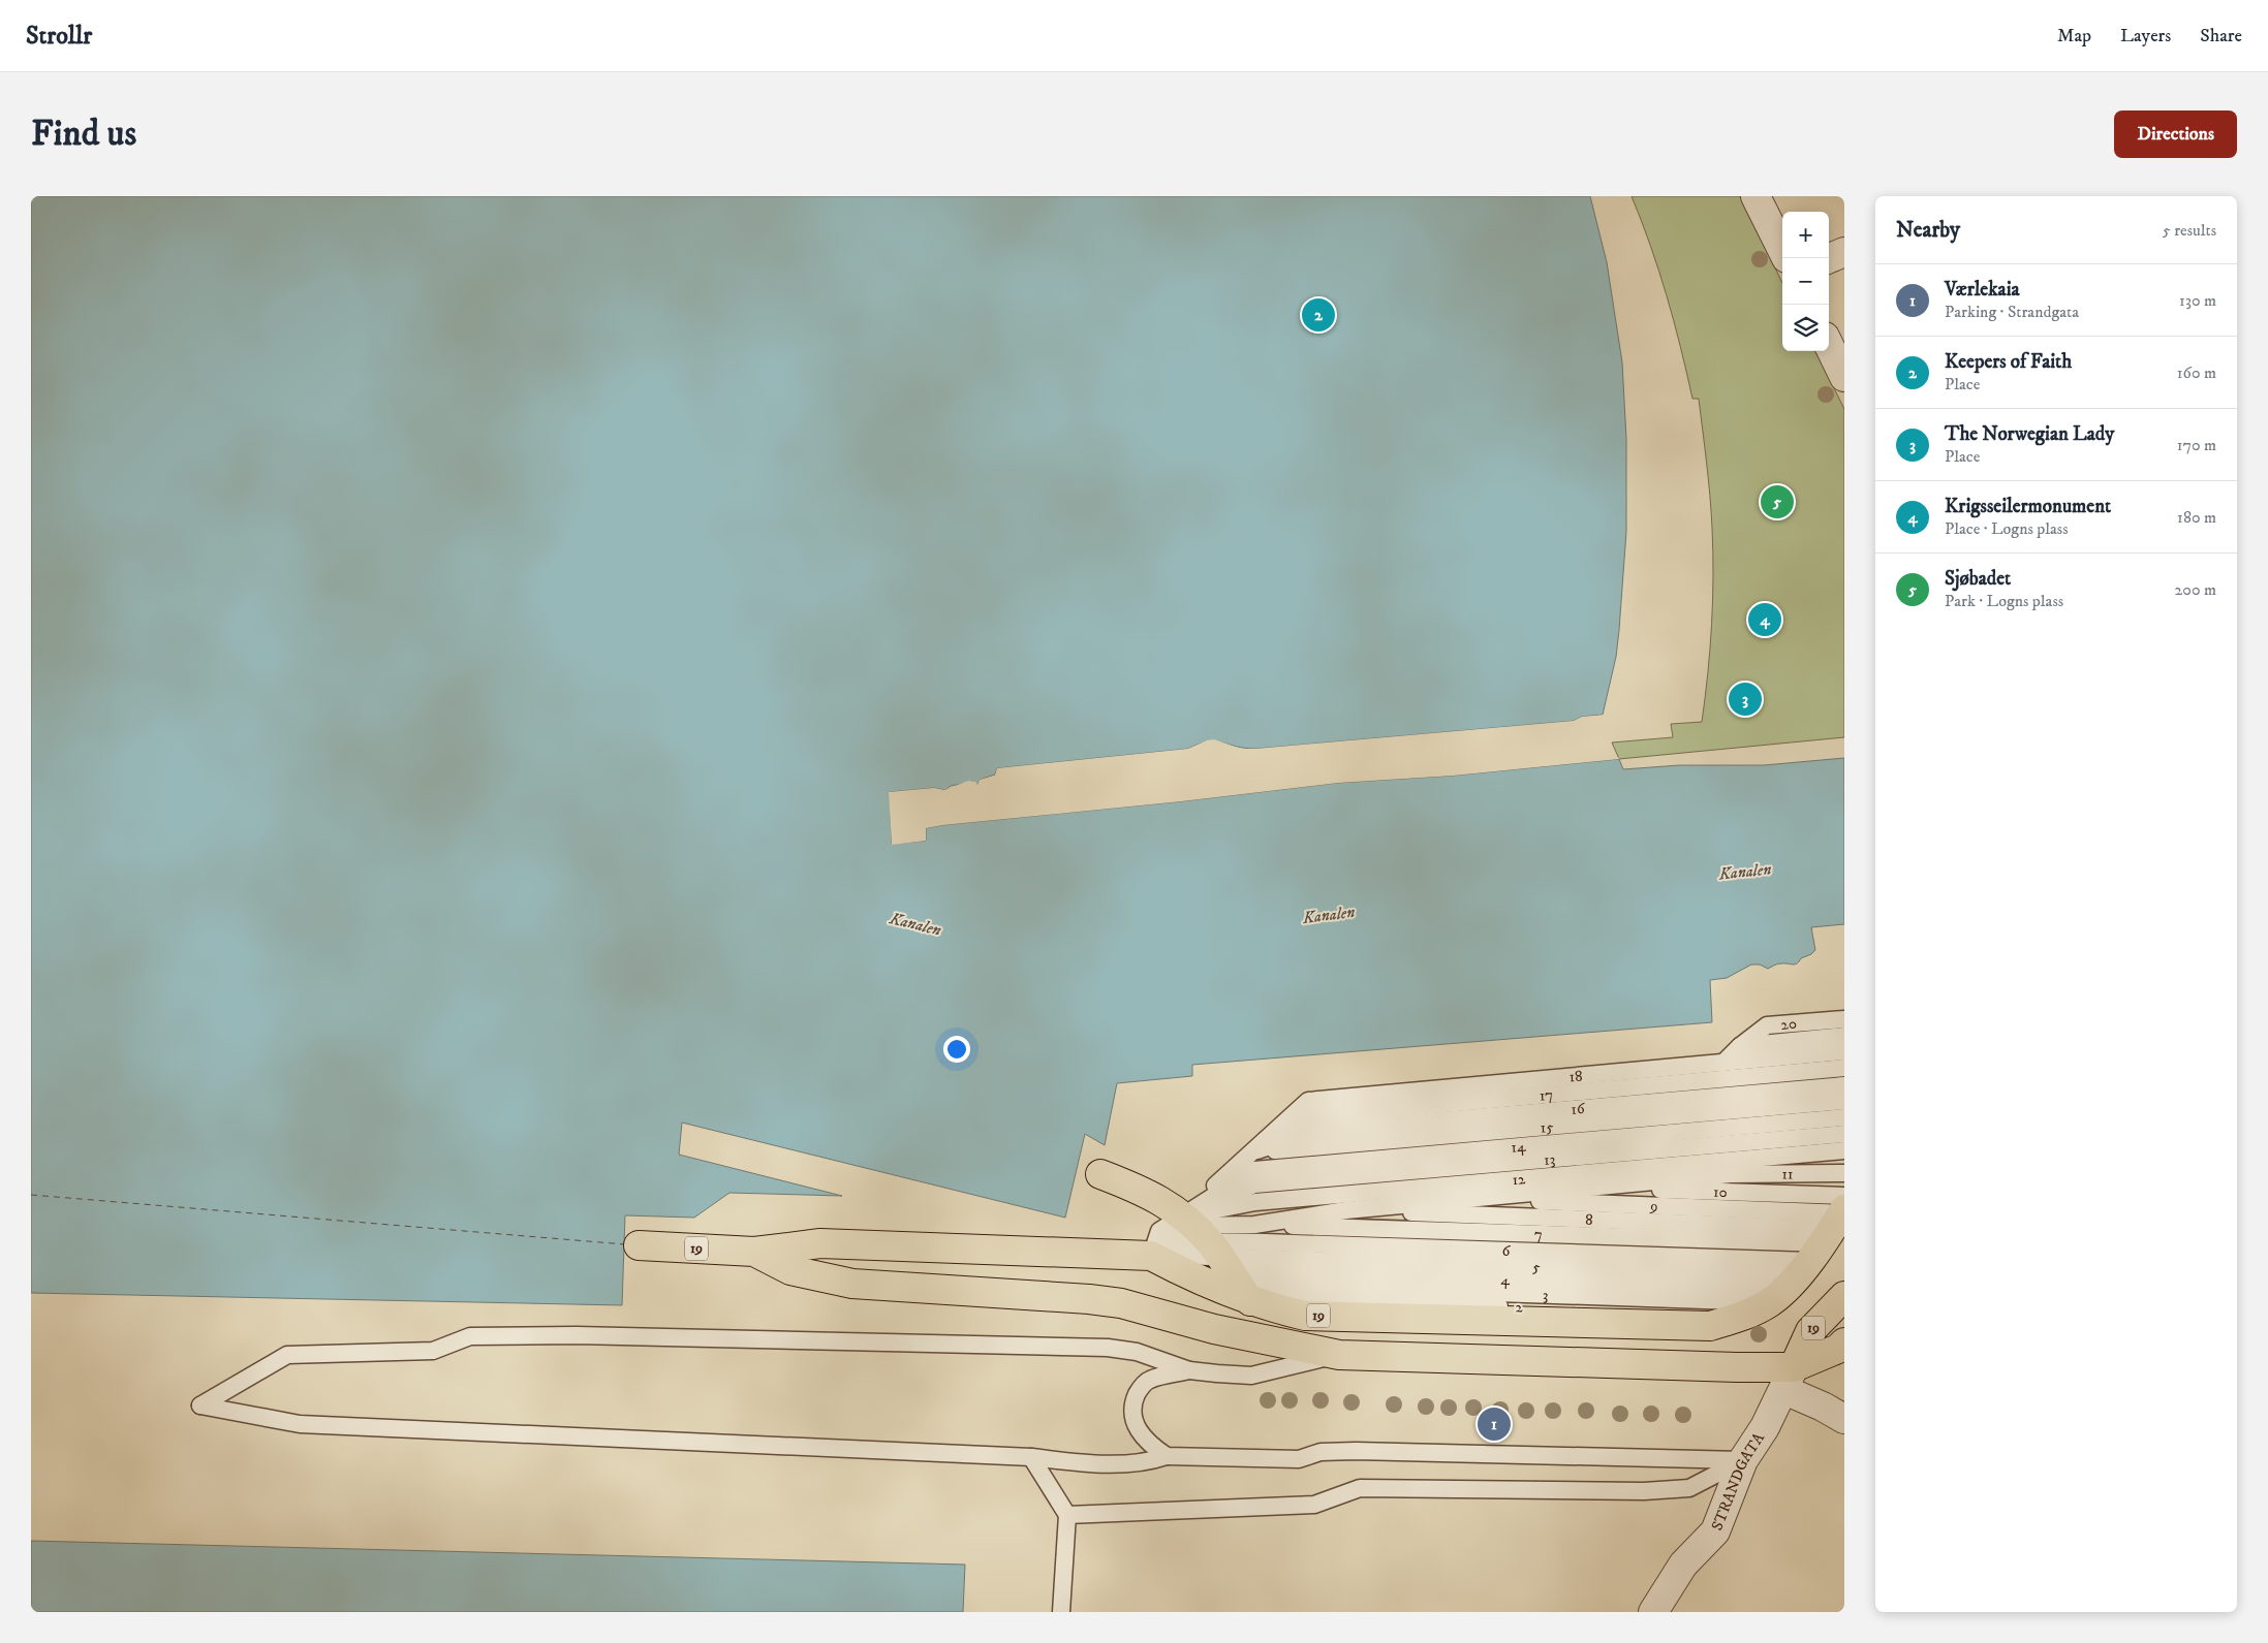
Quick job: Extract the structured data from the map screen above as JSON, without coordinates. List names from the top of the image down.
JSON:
{
  "streets": {
    "highway": ["19", "STRANDGATA"],
    "lane": [
      "20",
      "18",
      "17",
      "16",
      "15",
      "14",
      "13",
      "11",
      "12",
      "10",
      "9",
      "8",
      "7",
      "6",
      "4",
      "3",
      "2"
    ]
  },
  "crossings": [
    ["18", "17"],
    ["18", "16"],
    ["18", "15"],
    ["17", "16"],
    ["17", "15"],
    ["16", "15"],
    ["14", "13"],
    ["11", "10"],
    ["12", "19"],
    ["12", "6"],
    ["12", "4"],
    ["10", "9"],
    ["10", "8"],
    ["10", "7"],
    ["10", "19"],
    ["10", "6"],
    ["10", "4"],
    ["10", "3"],
    ["10", "2"],
    ["9", "8"],
    ["9", "7"],
    ["9", "19"],
    ["9", "6"],
    ["9", "4"],
    ["9", "3"],
    ["9", "2"],
    ["8", "7"],
    ["8", "19"],
    ["8", "6"],
    ["8", "4"],
    ["8", "3"],
    ["8", "2"],
    ["7", "19"],
    ["7", "6"],
    ["7", "4"],
    ["7", "3"],
    ["7", "2"],
    ["19", "6"],
    ["19", "4"],
    ["19", "3"],
    ["19", "2"],
    ["19", "STRANDGATA"],
    ["6", "4"],
    ["6", "3"],
    ["6", "2"],
    ["4", "3"],
    ["4", "2"],
    ["3", "2"]
  ],
  "water": ["Kanalen"],
  "page": {
    "header": "Strollr",
    "nav": ["Map", "Layers", "Share"],
    "buttons": "Directions",
    "title": "Find us",
    "heading": ["Nearby", "5 results"],
    "map_buttons": ["+", "−"],
    "list": [
      {
        "mark": "1",
        "name": "Værlekaia",
        "note": "Parking · Strandgata",
        "value": "130 m"
      },
      {
        "mark": "2",
        "name": "Keepers of Faith",
        "note": "Place",
        "value": "160 m"
      },
      {
        "mark": "3",
        "name": "The Norwegian Lady",
        "note": "Place",
        "value": "170 m"
      },
      {
        "mark": "4",
        "name": "Krigsseilermonument",
        "note": "Place · Logns plass",
        "value": "180 m"
      },
      {
        "mark": "5",
        "name": "Sjøbadet",
        "note": "Park · Logns plass",
        "value": "200 m"
      }
    ],
    "pins": [
      "2",
      "5",
      "4",
      "3",
      "1"
    ]
  }
}
